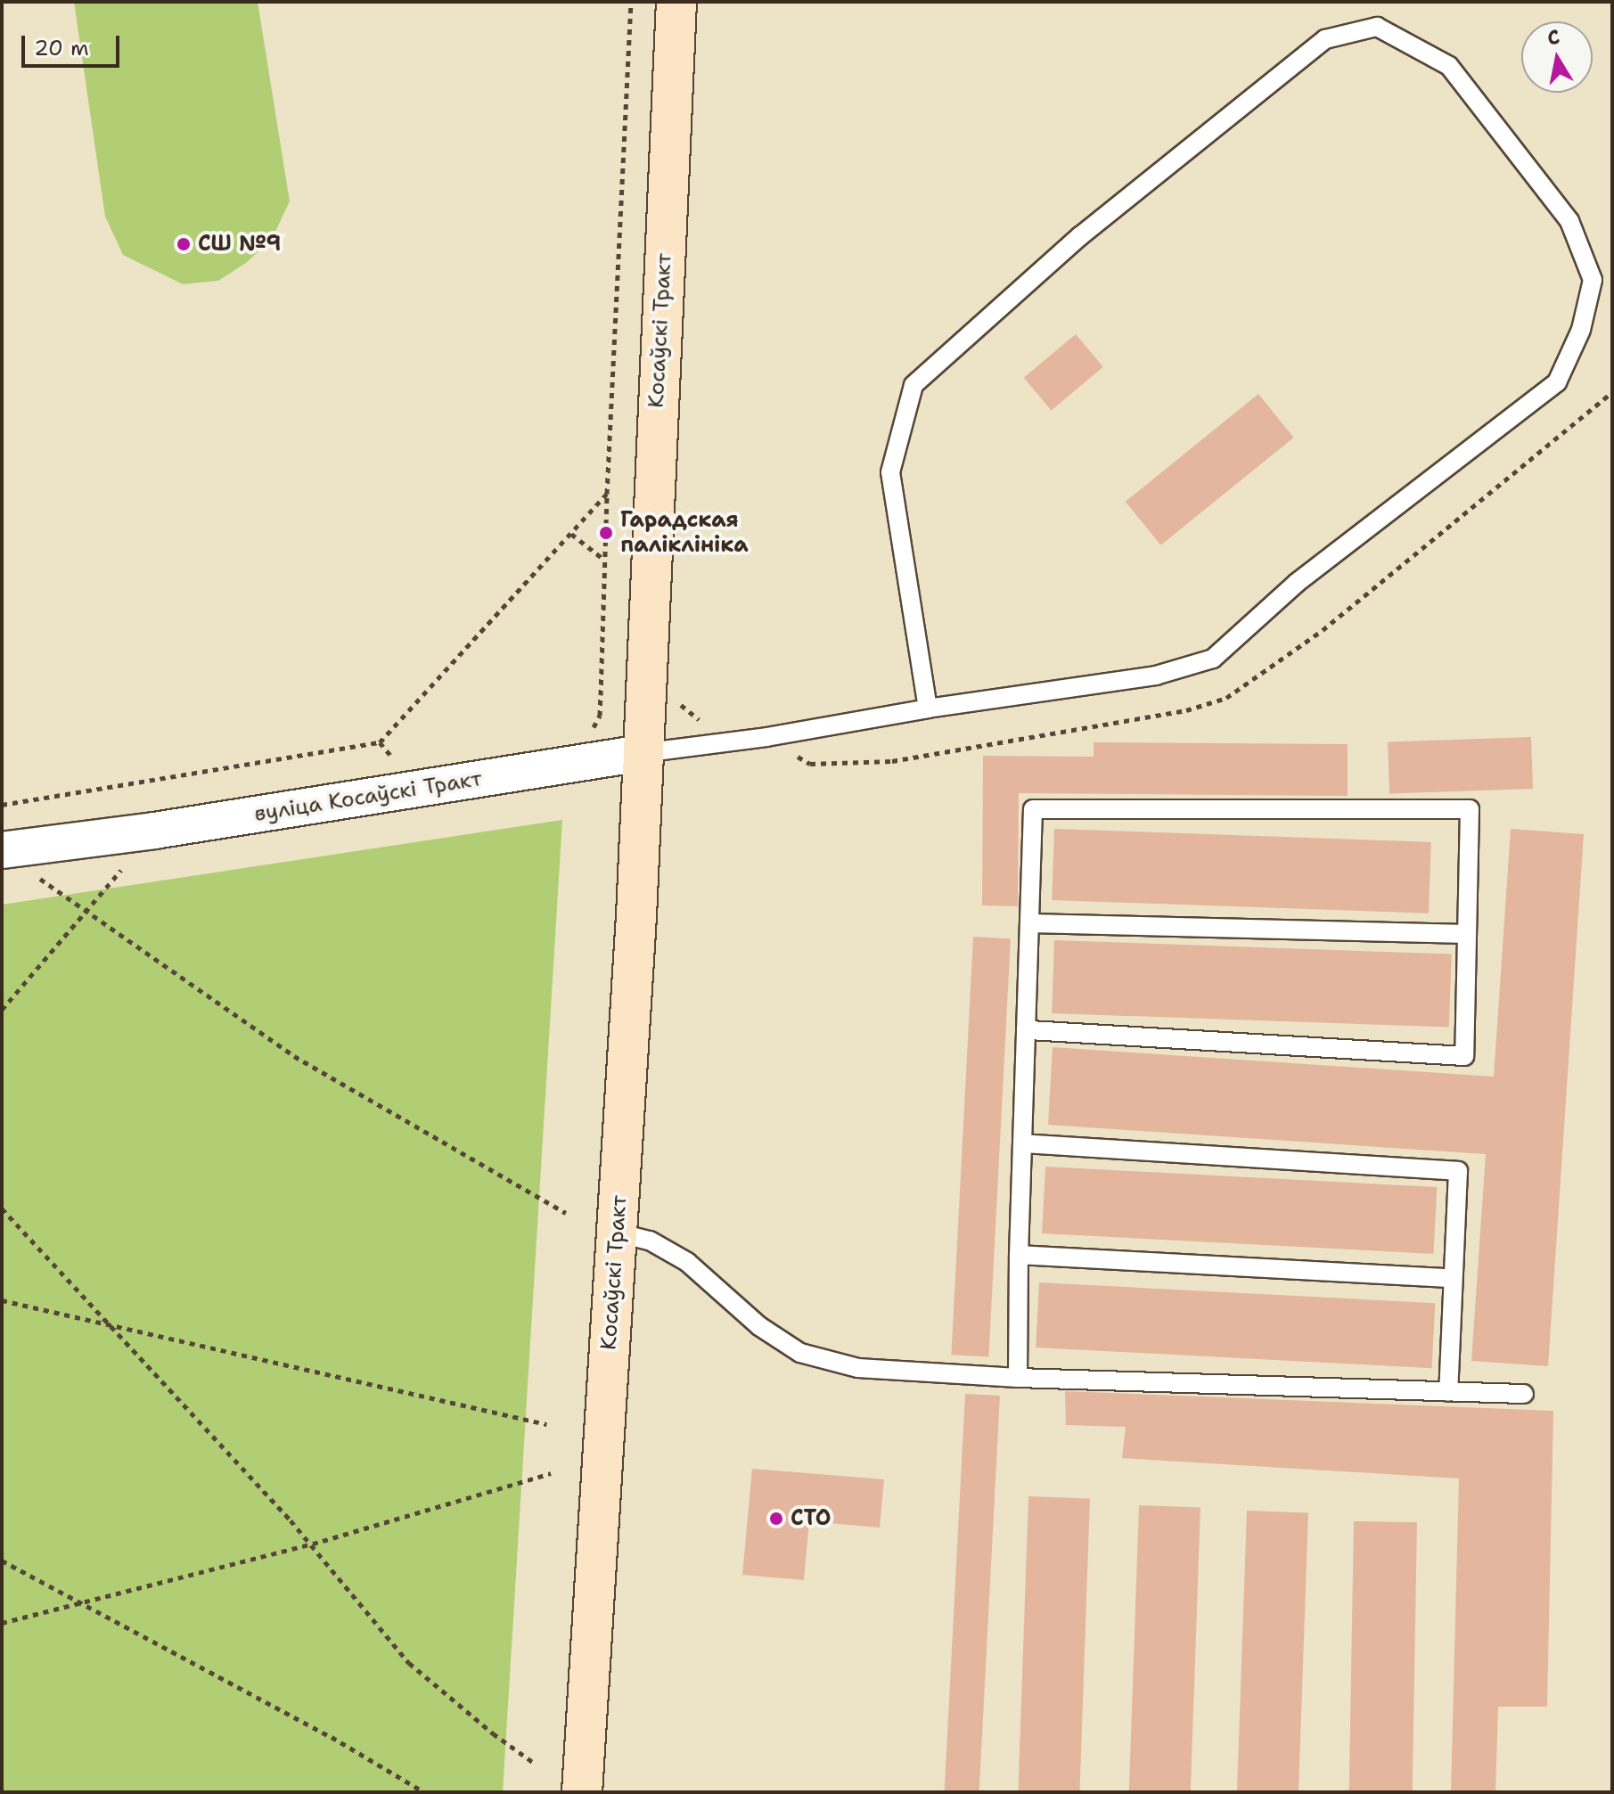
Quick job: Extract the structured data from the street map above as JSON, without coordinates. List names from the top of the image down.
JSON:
{
  "streets": {
    "main road": ["Косаўскі Тракт"],
    "street": ["вуліца Косаўскі Тракт"]
  },
  "crossings": [
    ["Косаўскі Тракт", "вуліца Косаўскі Тракт"]
  ],
  "places": ["СШ №9", "Гарадская паліклініка", "СТО"],
  "scale_bar": "20 m",
  "north": "top"
}
